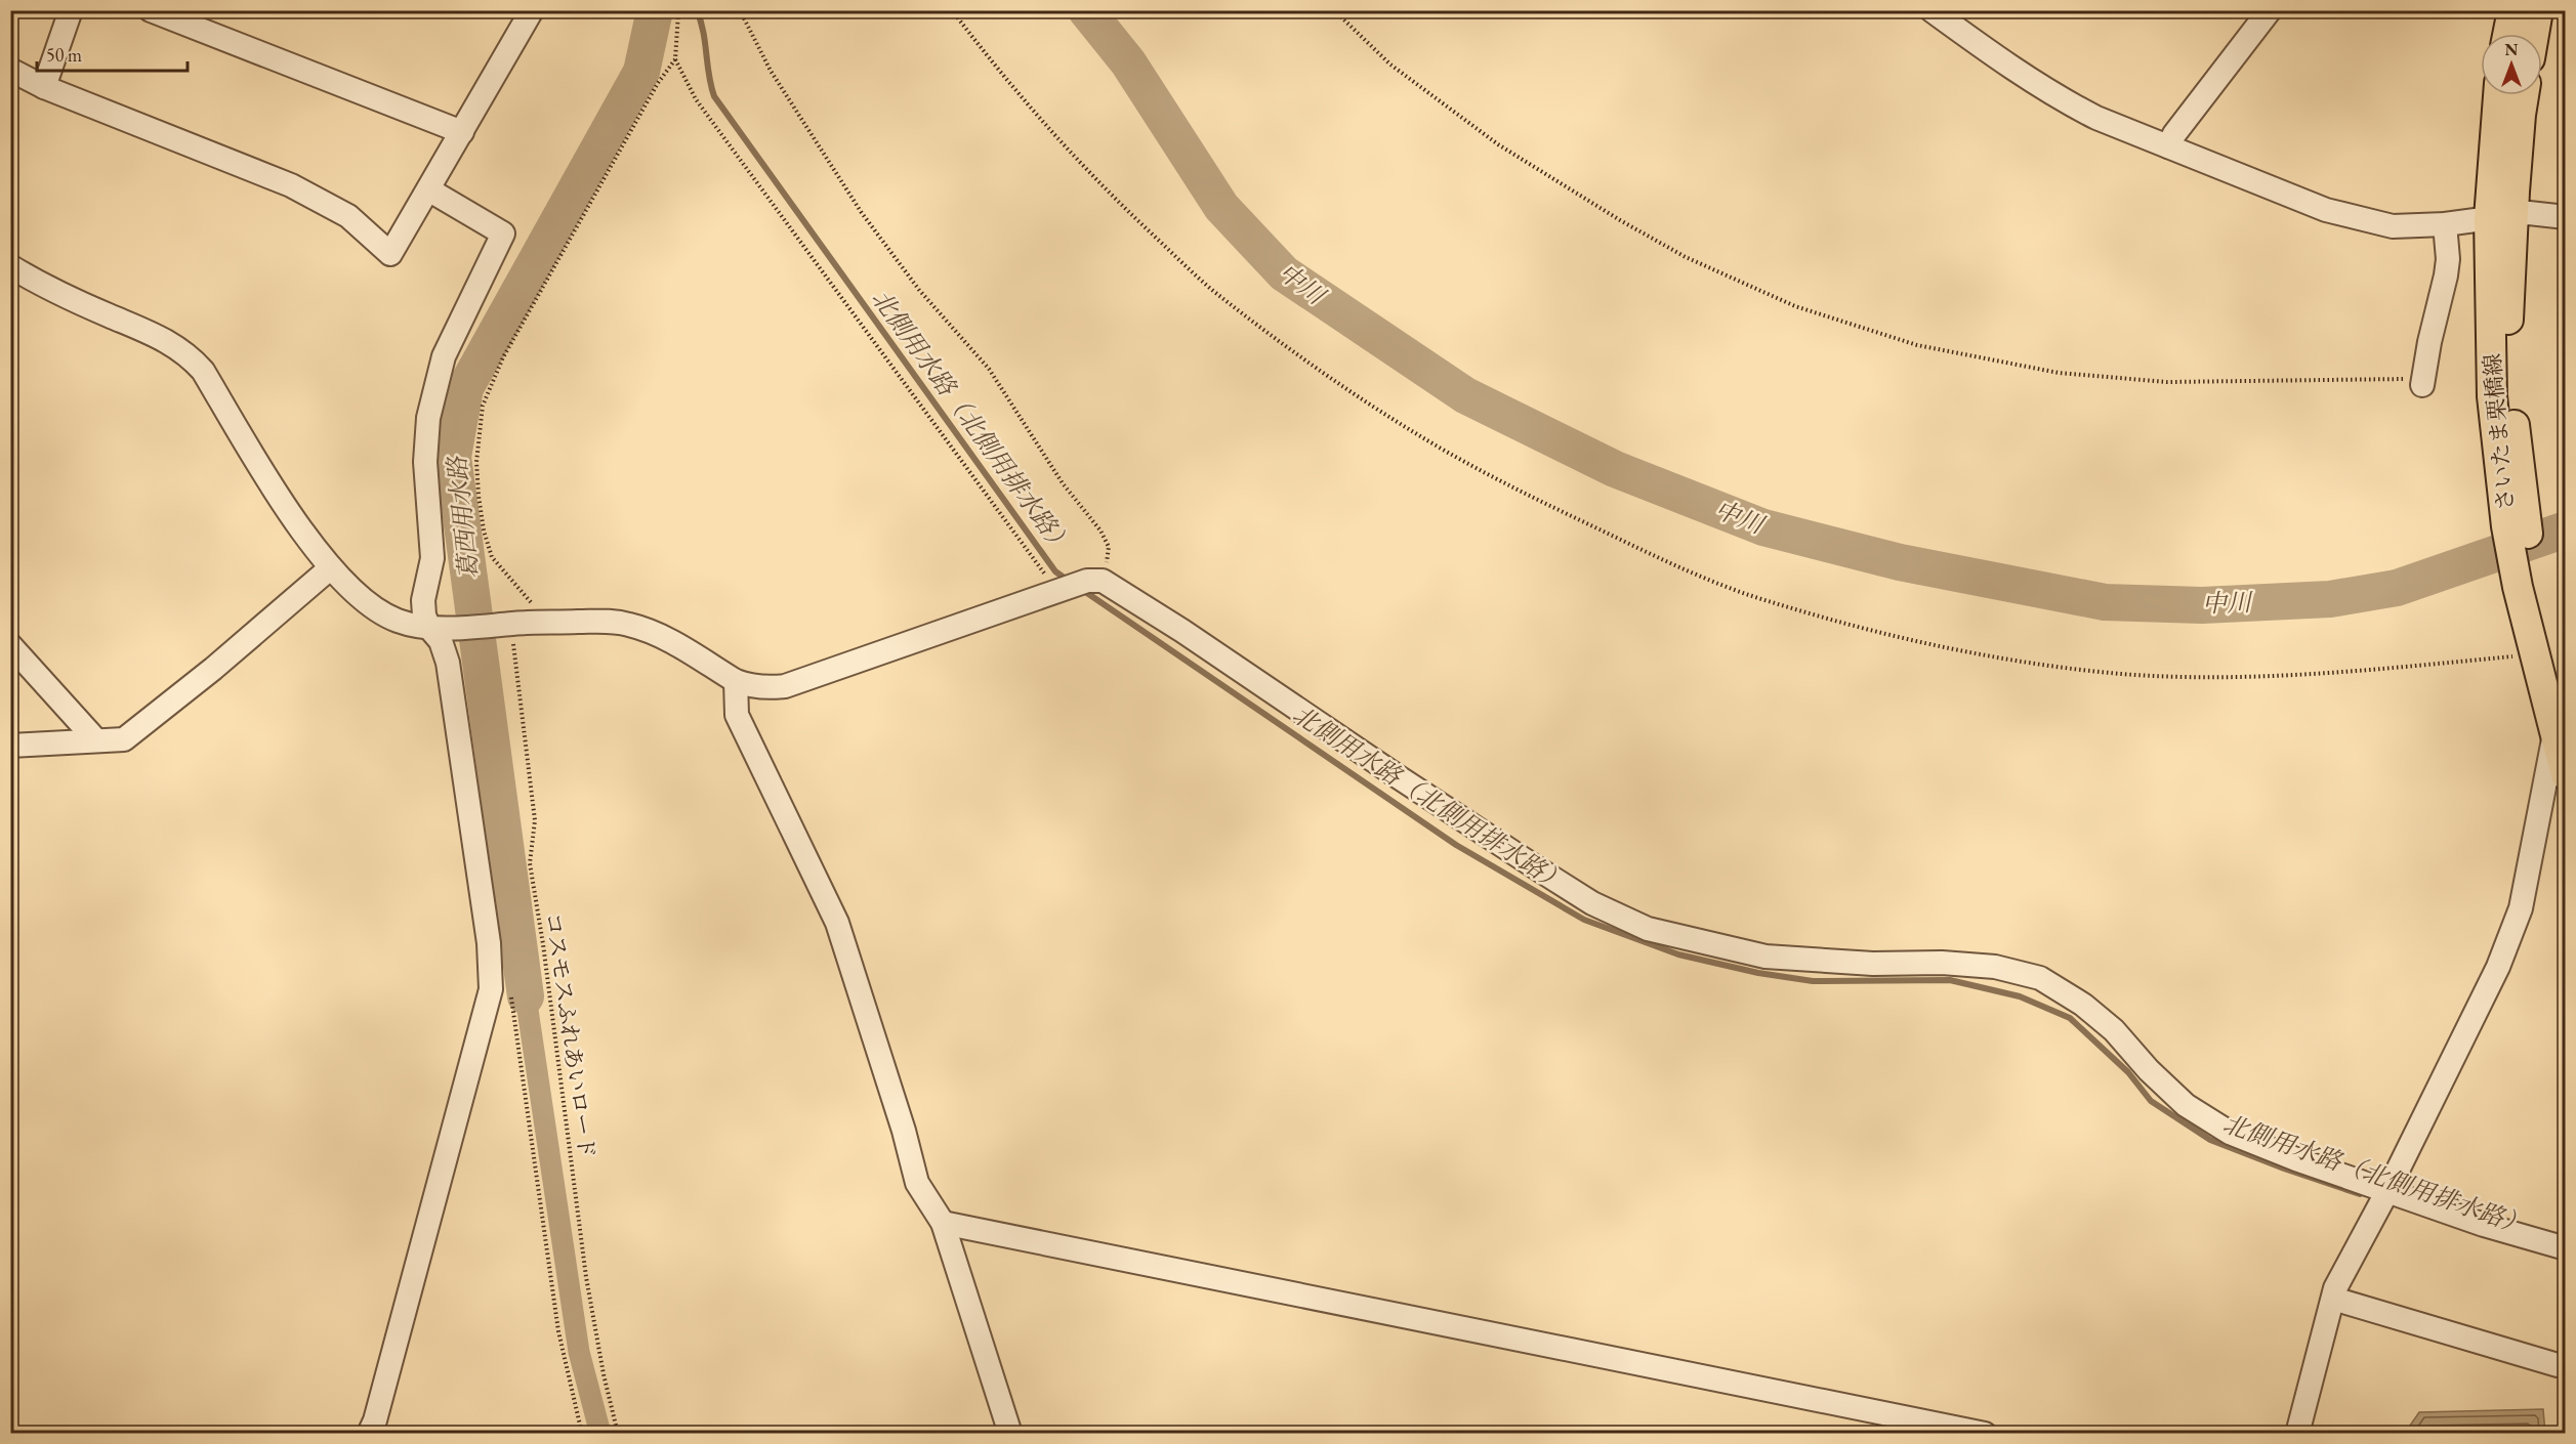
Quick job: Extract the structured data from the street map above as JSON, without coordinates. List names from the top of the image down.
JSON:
{
  "streets": {
    "main road": ["さいたま栗橋線"],
    "path": ["コスモスふれあいロード"]
  },
  "water": ["中川", "北側用水路（北側用排水路）", "葛西用水路"],
  "scale_bar": "50 m",
  "north": "top"
}
